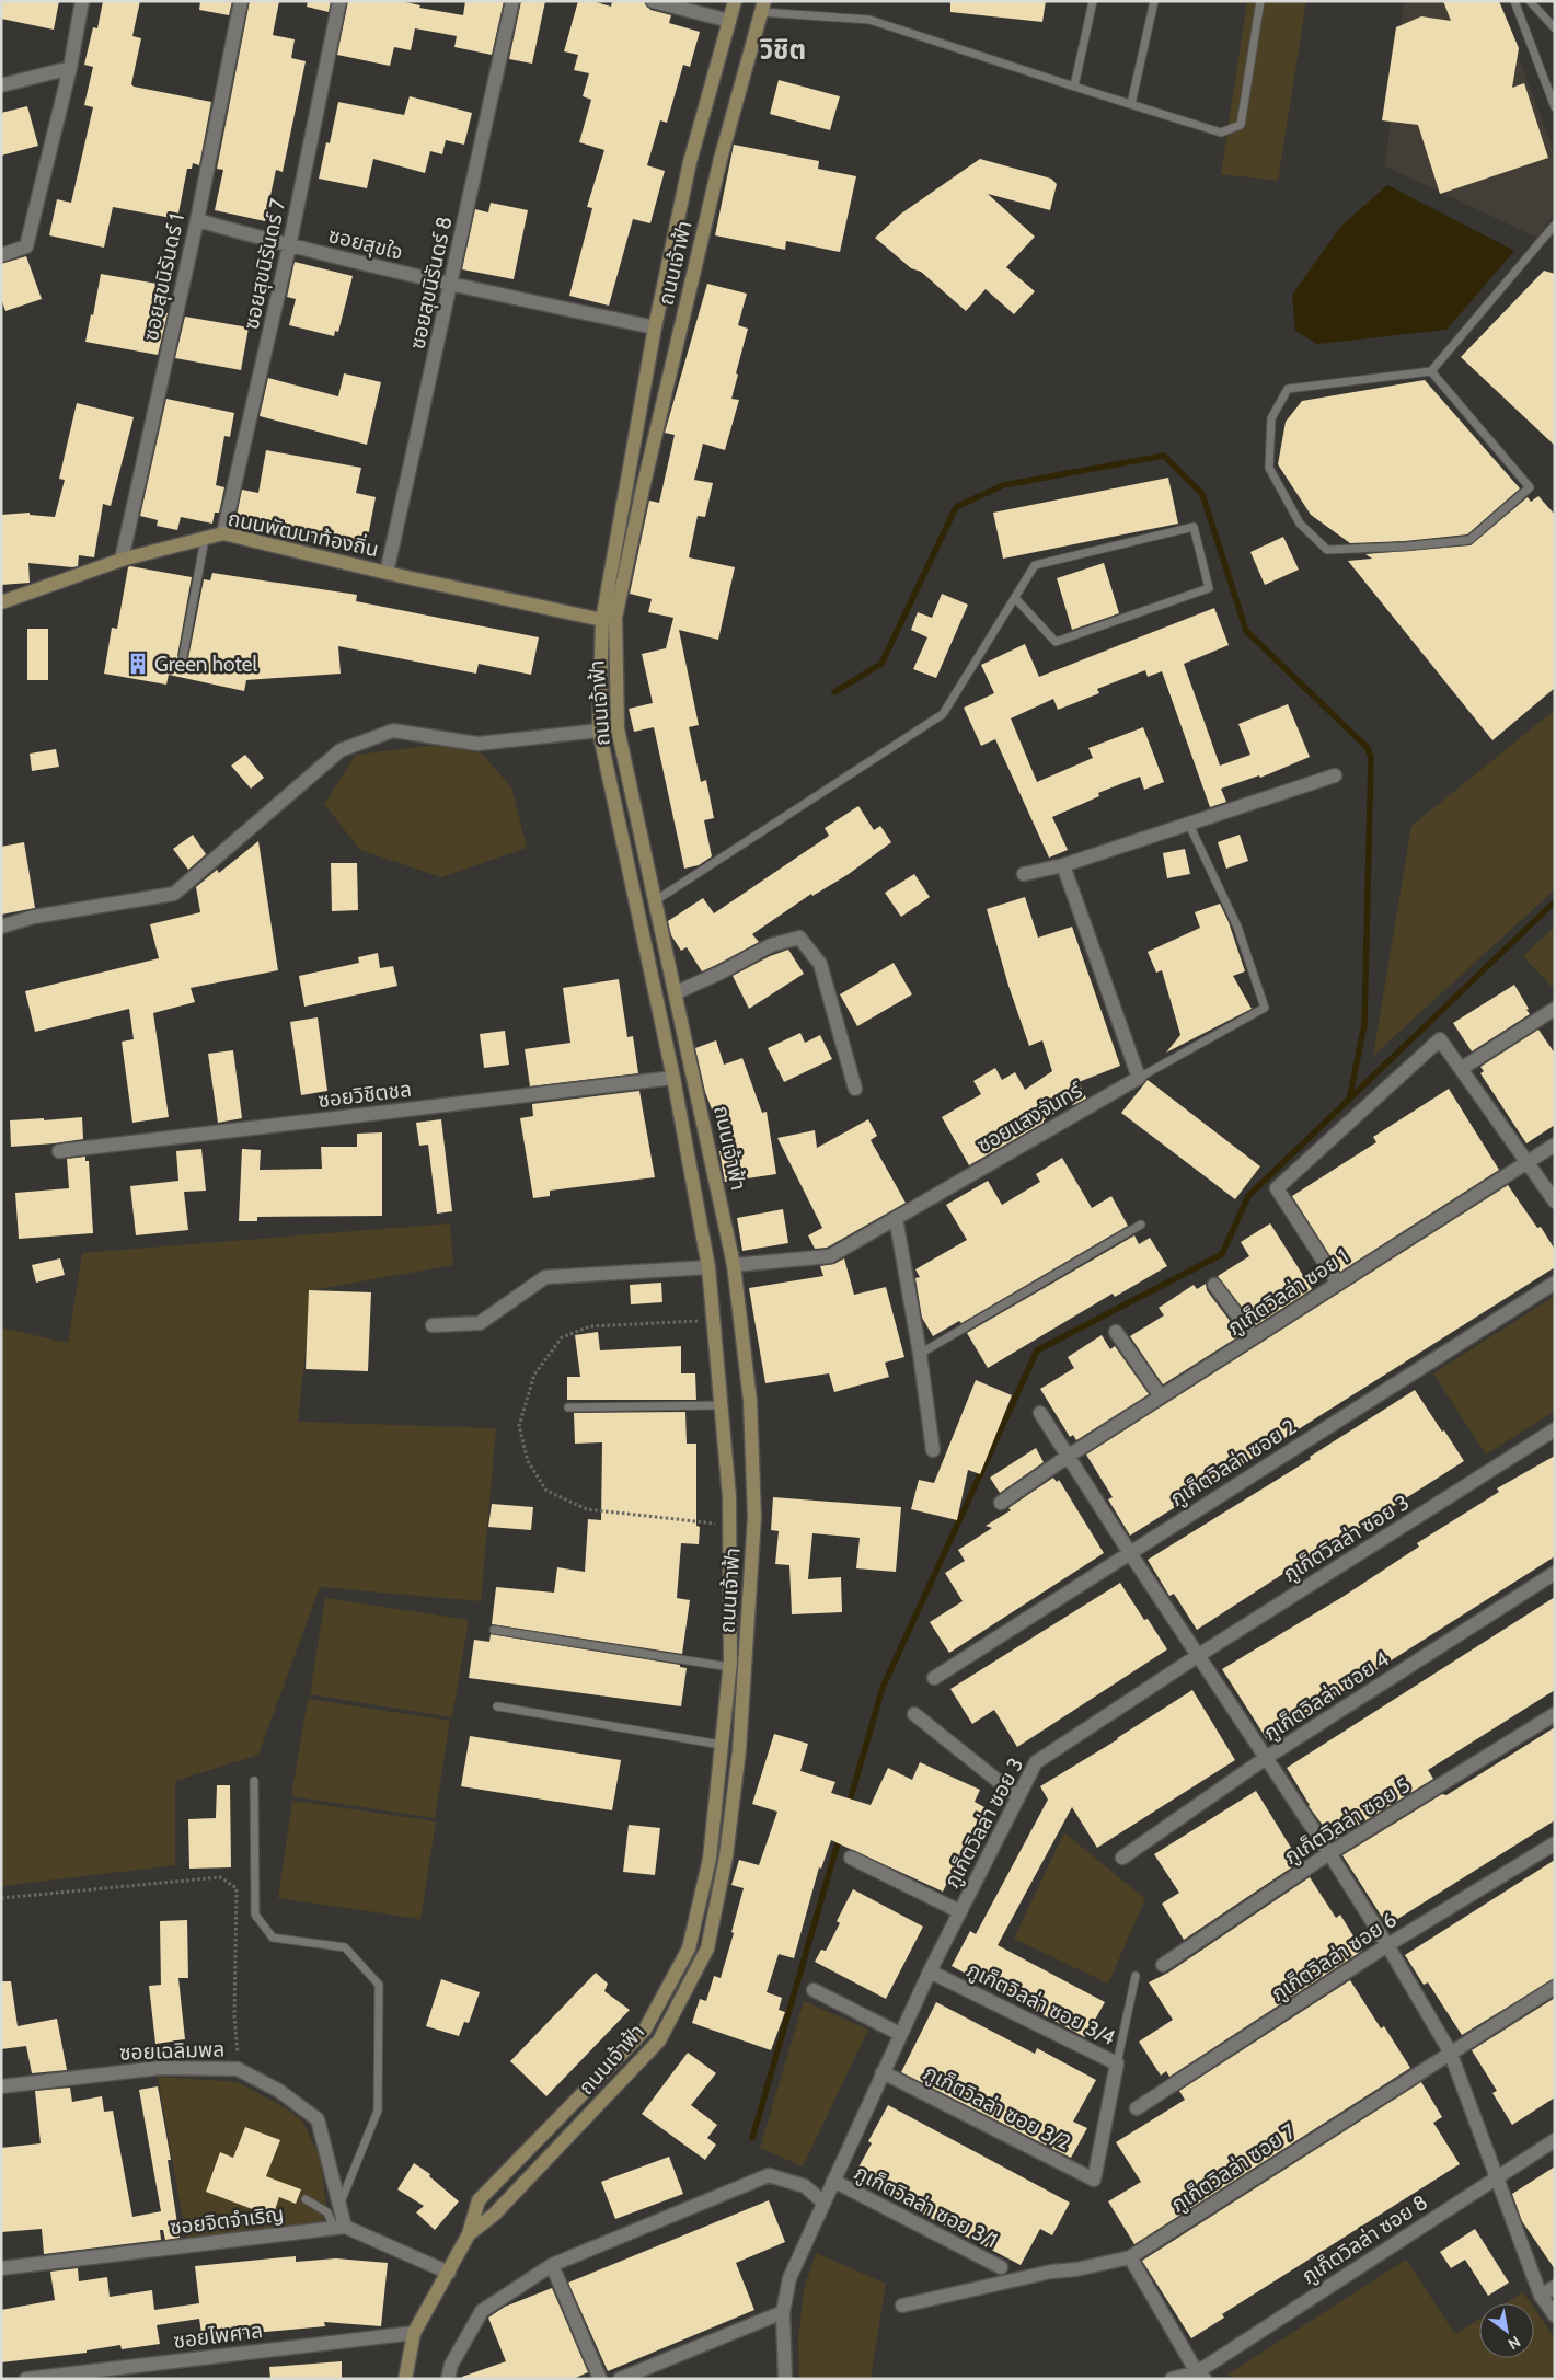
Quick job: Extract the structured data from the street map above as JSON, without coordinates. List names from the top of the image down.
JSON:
{
  "streets": {
    "main road": ["ถนนเจ้าฟ้า", "ถนนพัฒนาท้องถิ่น"],
    "street": [
      "ซอยสุขใจ",
      "ซอยสุขนิรันดร์ 7",
      "ซอยสุขนิรันดร์ 1",
      "ซอยสุขนิรันดร์ 8",
      "ซอยวิชิตชล",
      "ซอยแสงจันทร์",
      "ภูเก็ตวิลล่า ซอย 1",
      "ภูเก็ตวิลล่า ซอย 2",
      "ภูเก็ตวิลล่า ซอย 3",
      "ภูเก็ตวิลล่า ซอย 4",
      "ภูเก็ตวิลล่า ซอย 5",
      "ภูเก็ตวิลล่า ซอย 6",
      "ภูเก็ตวิลล่า ซอย 3/4",
      "ซอยเฉลิมพล",
      "ภูเก็ตวิลล่า ซอย 3/2",
      "ภูเก็ตวิลล่า ซอย 7",
      "ภูเก็ตวิลล่า ซอย 3/1",
      "ซอยจิตจำเริญ",
      "ภูเก็ตวิลล่า ซอย 8",
      "ซอยไพศาล"
    ]
  },
  "crossings": [
    ["ซอยสุขใจ", "ถนนเจ้าฟ้า"],
    ["ซอยสุขใจ", "ซอยสุขนิรันดร์ 7"],
    ["ซอยสุขใจ", "ซอยสุขนิรันดร์ 1"],
    ["ซอยสุขใจ", "ซอยสุขนิรันดร์ 8"],
    ["ถนนเจ้าฟ้า", "ถนนพัฒนาท้องถิ่น"],
    ["ถนนเจ้าฟ้า", "ซอยวิชิตชล"],
    ["ถนนเจ้าฟ้า", "ซอยแสงจันทร์"],
    ["ถนนเจ้าฟ้า", "ซอยไพศาล"],
    ["ซอยสุขนิรันดร์ 7", "ถนนพัฒนาท้องถิ่น"],
    ["ซอยสุขนิรันดร์ 1", "ถนนพัฒนาท้องถิ่น"],
    ["ซอยสุขนิรันดร์ 8", "ถนนพัฒนาท้องถิ่น"],
    ["ภูเก็ตวิลล่า ซอย 3", "ภูเก็ตวิลล่า ซอย 3/4"],
    ["ภูเก็ตวิลล่า ซอย 3", "ภูเก็ตวิลล่า ซอย 3/2"],
    ["ภูเก็ตวิลล่า ซอย 3", "ภูเก็ตวิลล่า ซอย 3/1"],
    ["ภูเก็ตวิลล่า ซอย 3/4", "ภูเก็ตวิลล่า ซอย 3/2"],
    ["ซอยเฉลิมพล", "ซอยจิตจำเริญ"]
  ],
  "districts": ["วิชิต"],
  "places": {
    "building": ["Green hotel"]
  },
  "north": "bottom right"
}
